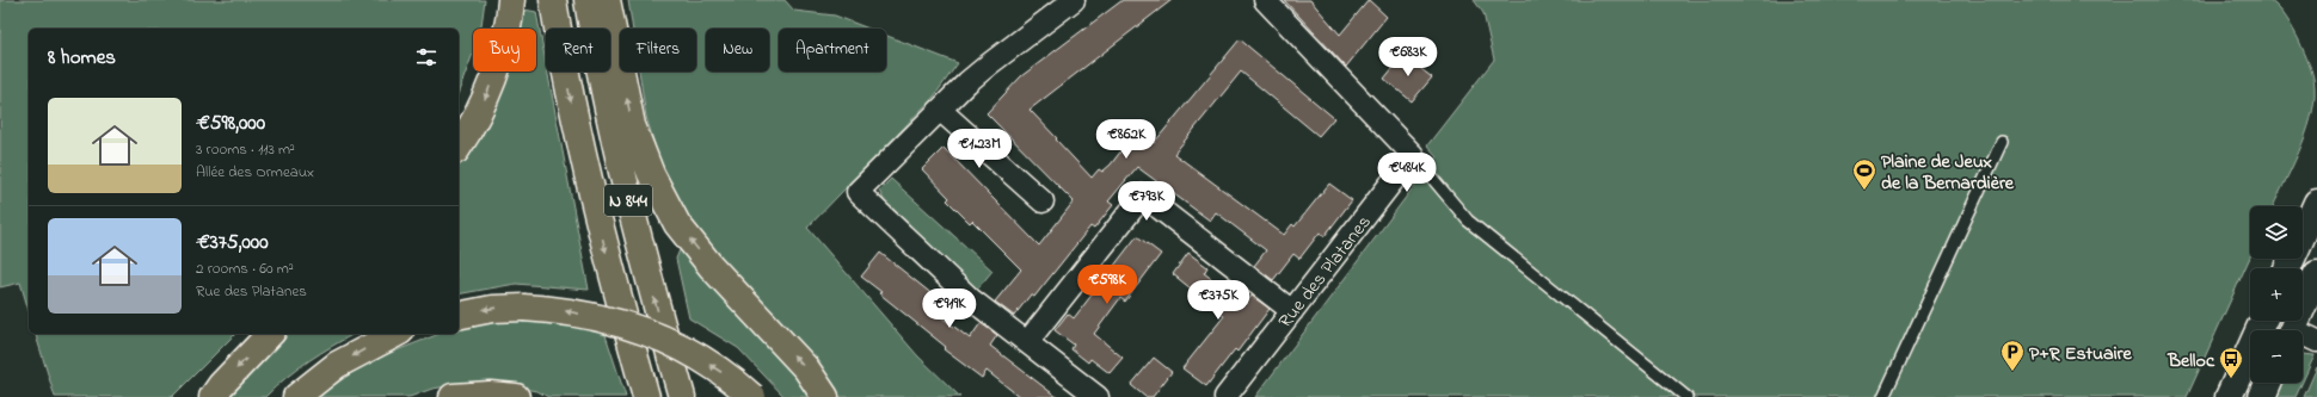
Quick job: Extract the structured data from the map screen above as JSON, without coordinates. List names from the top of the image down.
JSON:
{
  "streets": {
    "highway": ["N 844"],
    "street": ["Rue des Platanes"]
  },
  "places": {
    "sports": ["Plaine de Jeux de la Bernardière"],
    "parking": ["P+R Estuaire"],
    "bus stop": ["Belloc"]
  },
  "page": {
    "chip": [
      "Buy",
      "Rent",
      "Filters",
      "New",
      "Apartment"
    ],
    "heading": "8 homes",
    "price": [
      "€683K",
      "€862K",
      "€1.23M",
      "€484K",
      "€793K",
      "€598K",
      "€375K",
      "€919K"
    ],
    "list": [
      {
        "name": "€598,000",
        "note": "3 rooms · 113 m² · Allée des Ormeaux"
      },
      {
        "name": "€375,000",
        "note": "2 rooms · 60 m² · Rue des Platanes"
      }
    ],
    "map_buttons": ["+", "−"]
  }
}
